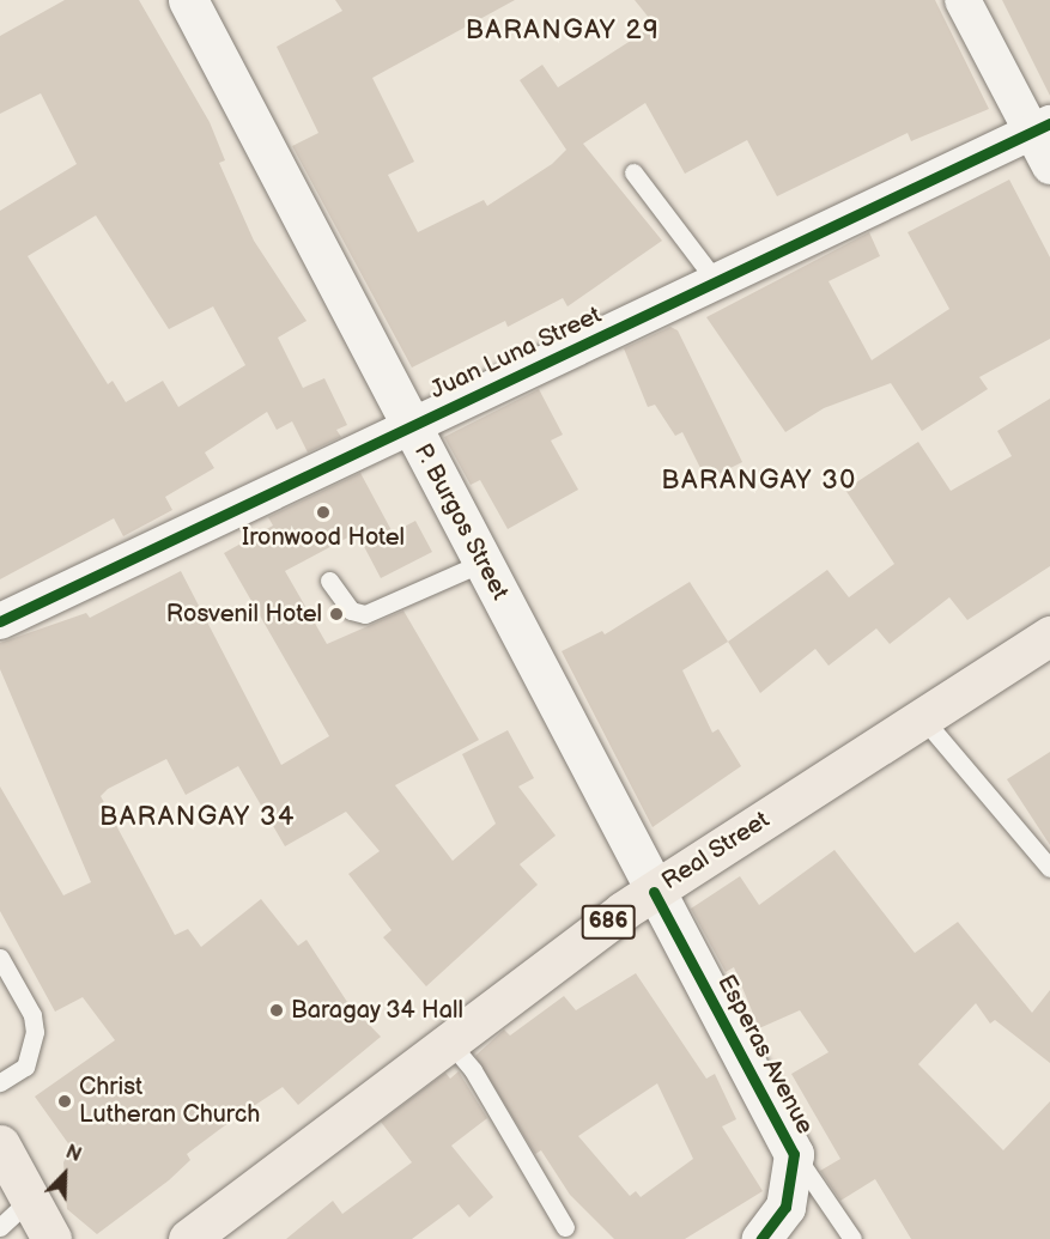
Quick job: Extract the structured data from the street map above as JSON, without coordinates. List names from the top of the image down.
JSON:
{
  "streets": {
    "main road": [
      "P. Burgos Street",
      "Real Street",
      "686",
      "Esperas Avenue"
    ],
    "street": ["Juan Luna Street"]
  },
  "crossings": [
    ["Juan Luna Street", "P. Burgos Street"],
    ["P. Burgos Street", "Real Street"],
    ["P. Burgos Street", "Esperas Avenue"],
    ["Real Street", "Esperas Avenue"]
  ],
  "districts": ["BARANGAY 29", "BARANGAY 30", "BARANGAY 34"],
  "places": [
    "Ironwood Hotel",
    "Rosvenil Hotel",
    "Baragay 34 Hall",
    "Christ Lutheran Church"
  ],
  "north": "top right"
}
